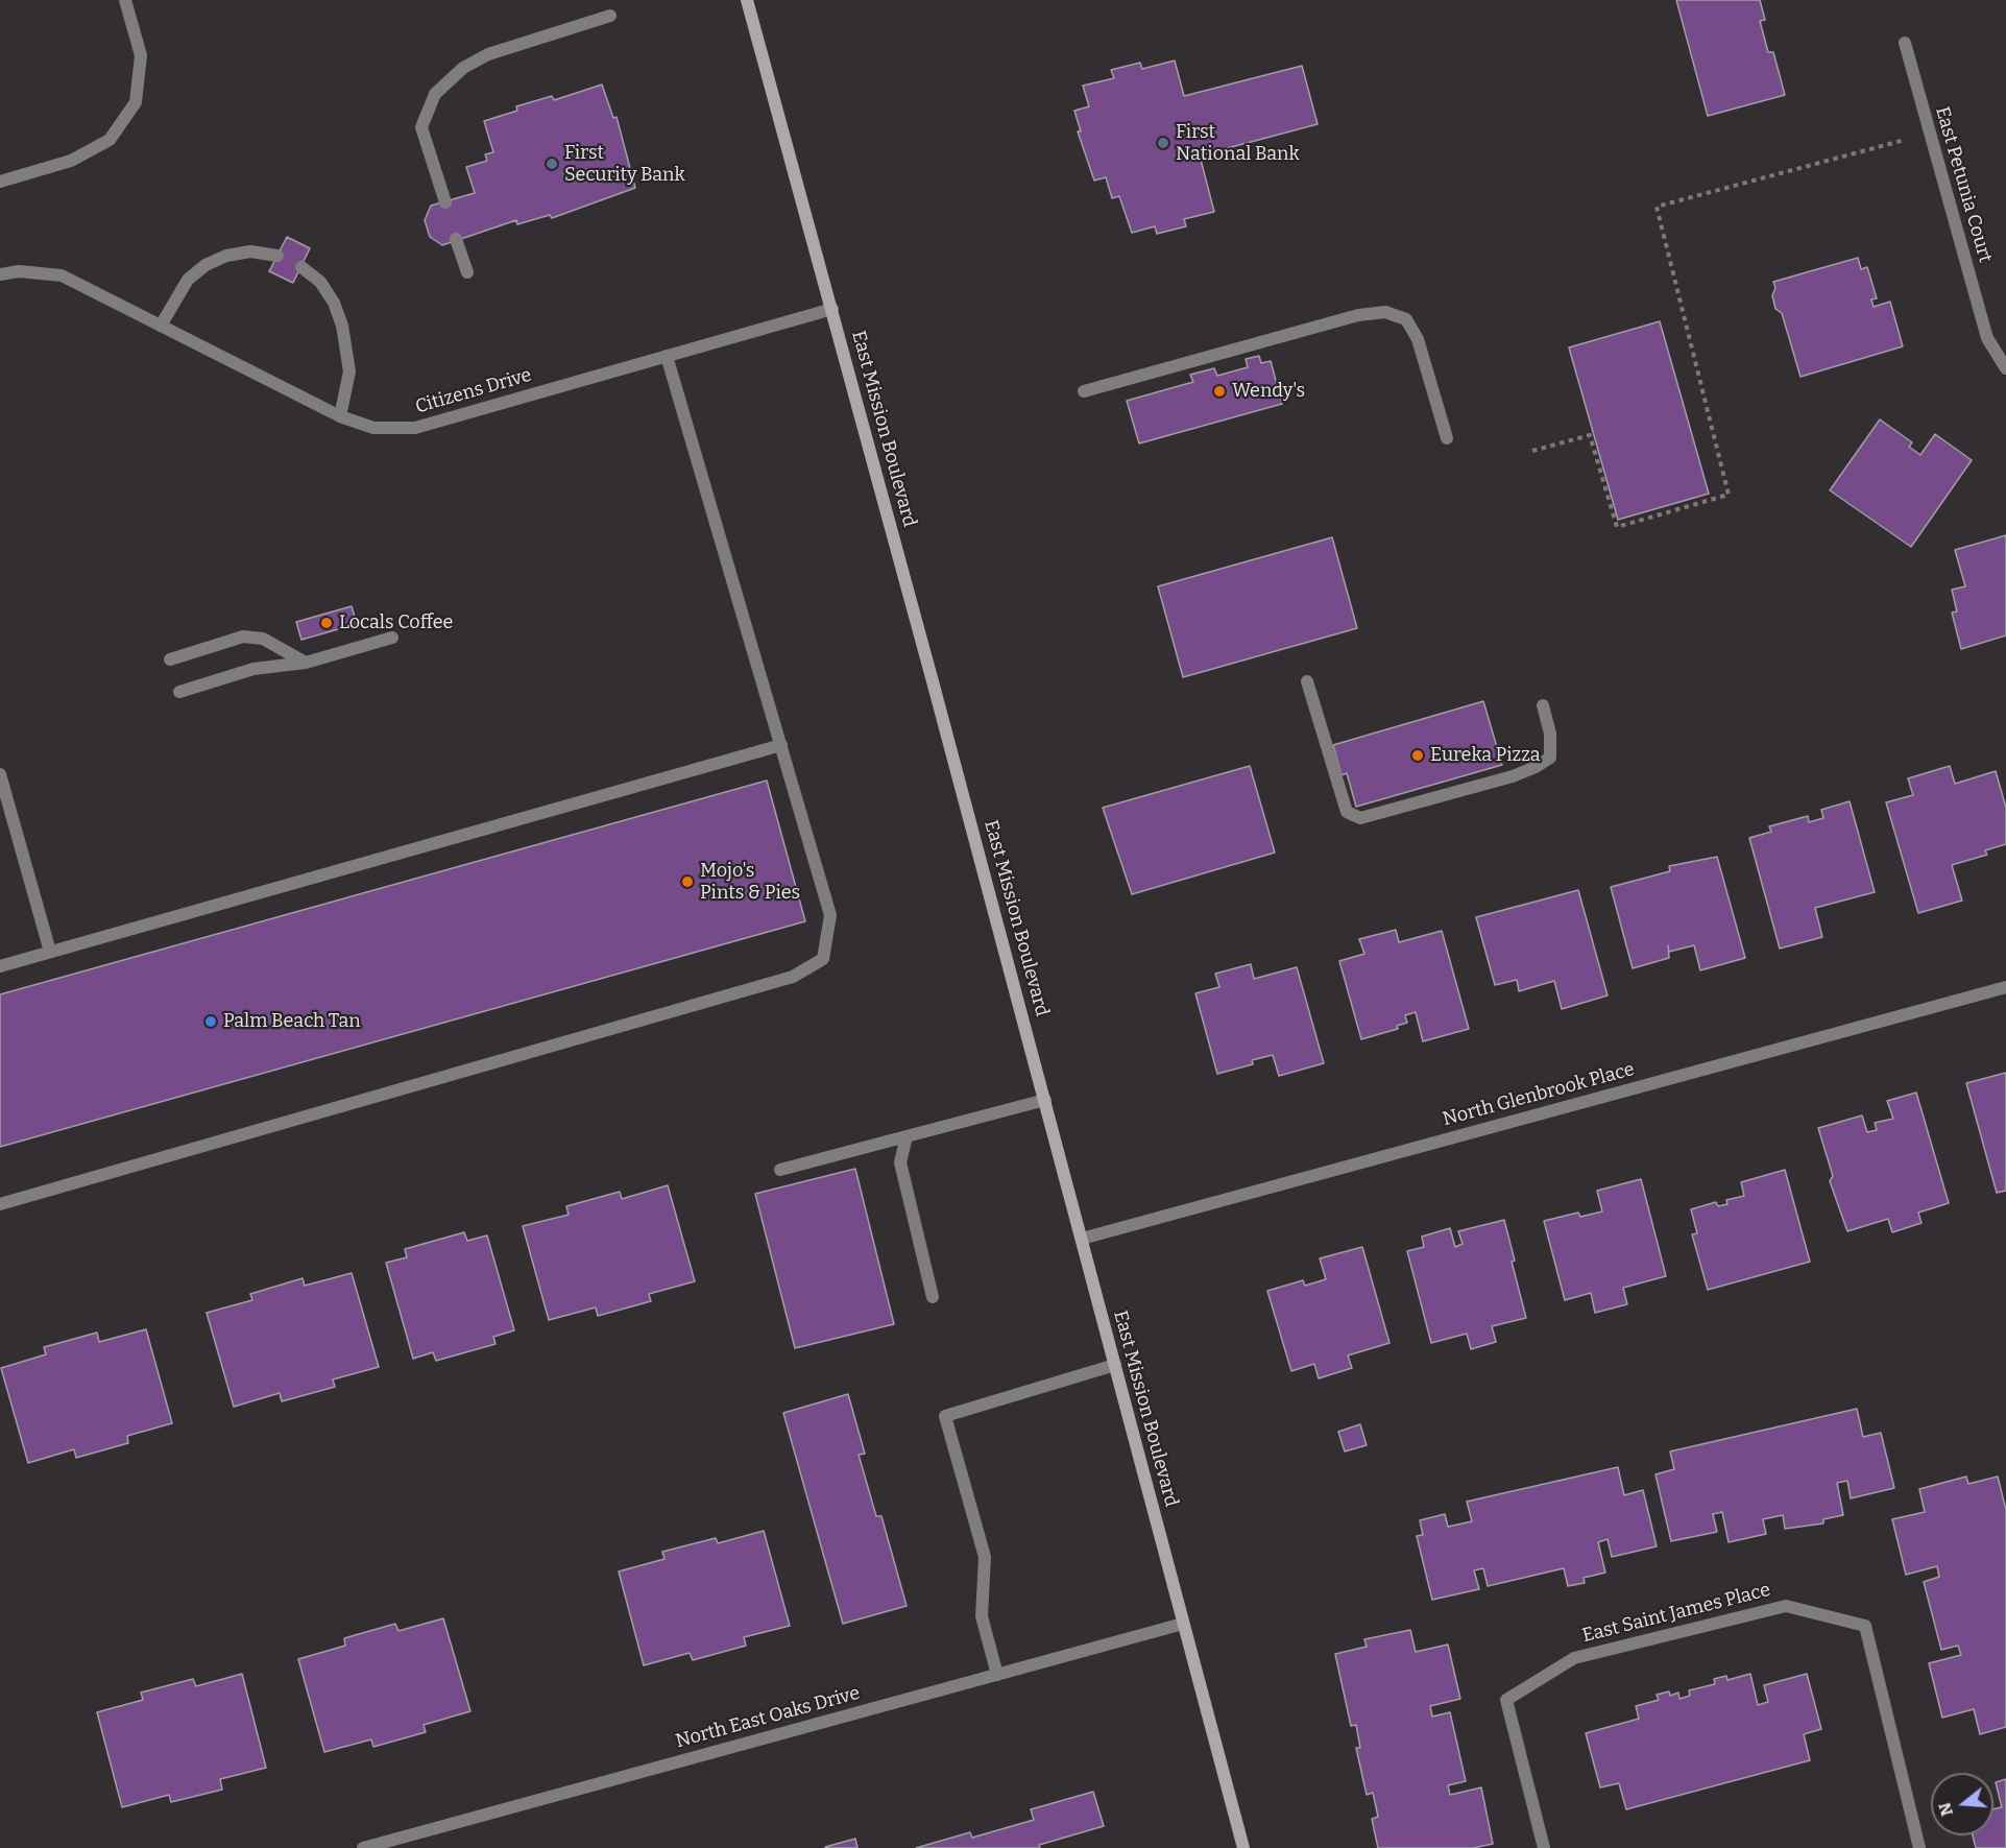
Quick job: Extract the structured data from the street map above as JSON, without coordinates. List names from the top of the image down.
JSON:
{
  "streets": {
    "main road": ["East Mission Boulevard"],
    "street": [
      "East Petunia Court",
      "Citizens Drive",
      "North Glenbrook Place",
      "East Saint James Place",
      "North East Oaks Drive"
    ]
  },
  "crossings": [
    ["Citizens Drive", "East Mission Boulevard"],
    ["East Mission Boulevard", "North Glenbrook Place"],
    ["East Mission Boulevard", "North East Oaks Drive"]
  ],
  "places": [
    "First National Bank",
    "First Security Bank",
    "Wendy's",
    "Locals Coffee",
    "Eureka Pizza",
    "Mojo's Pints & Pies",
    "Palm Beach Tan"
  ],
  "north": "left"
}
